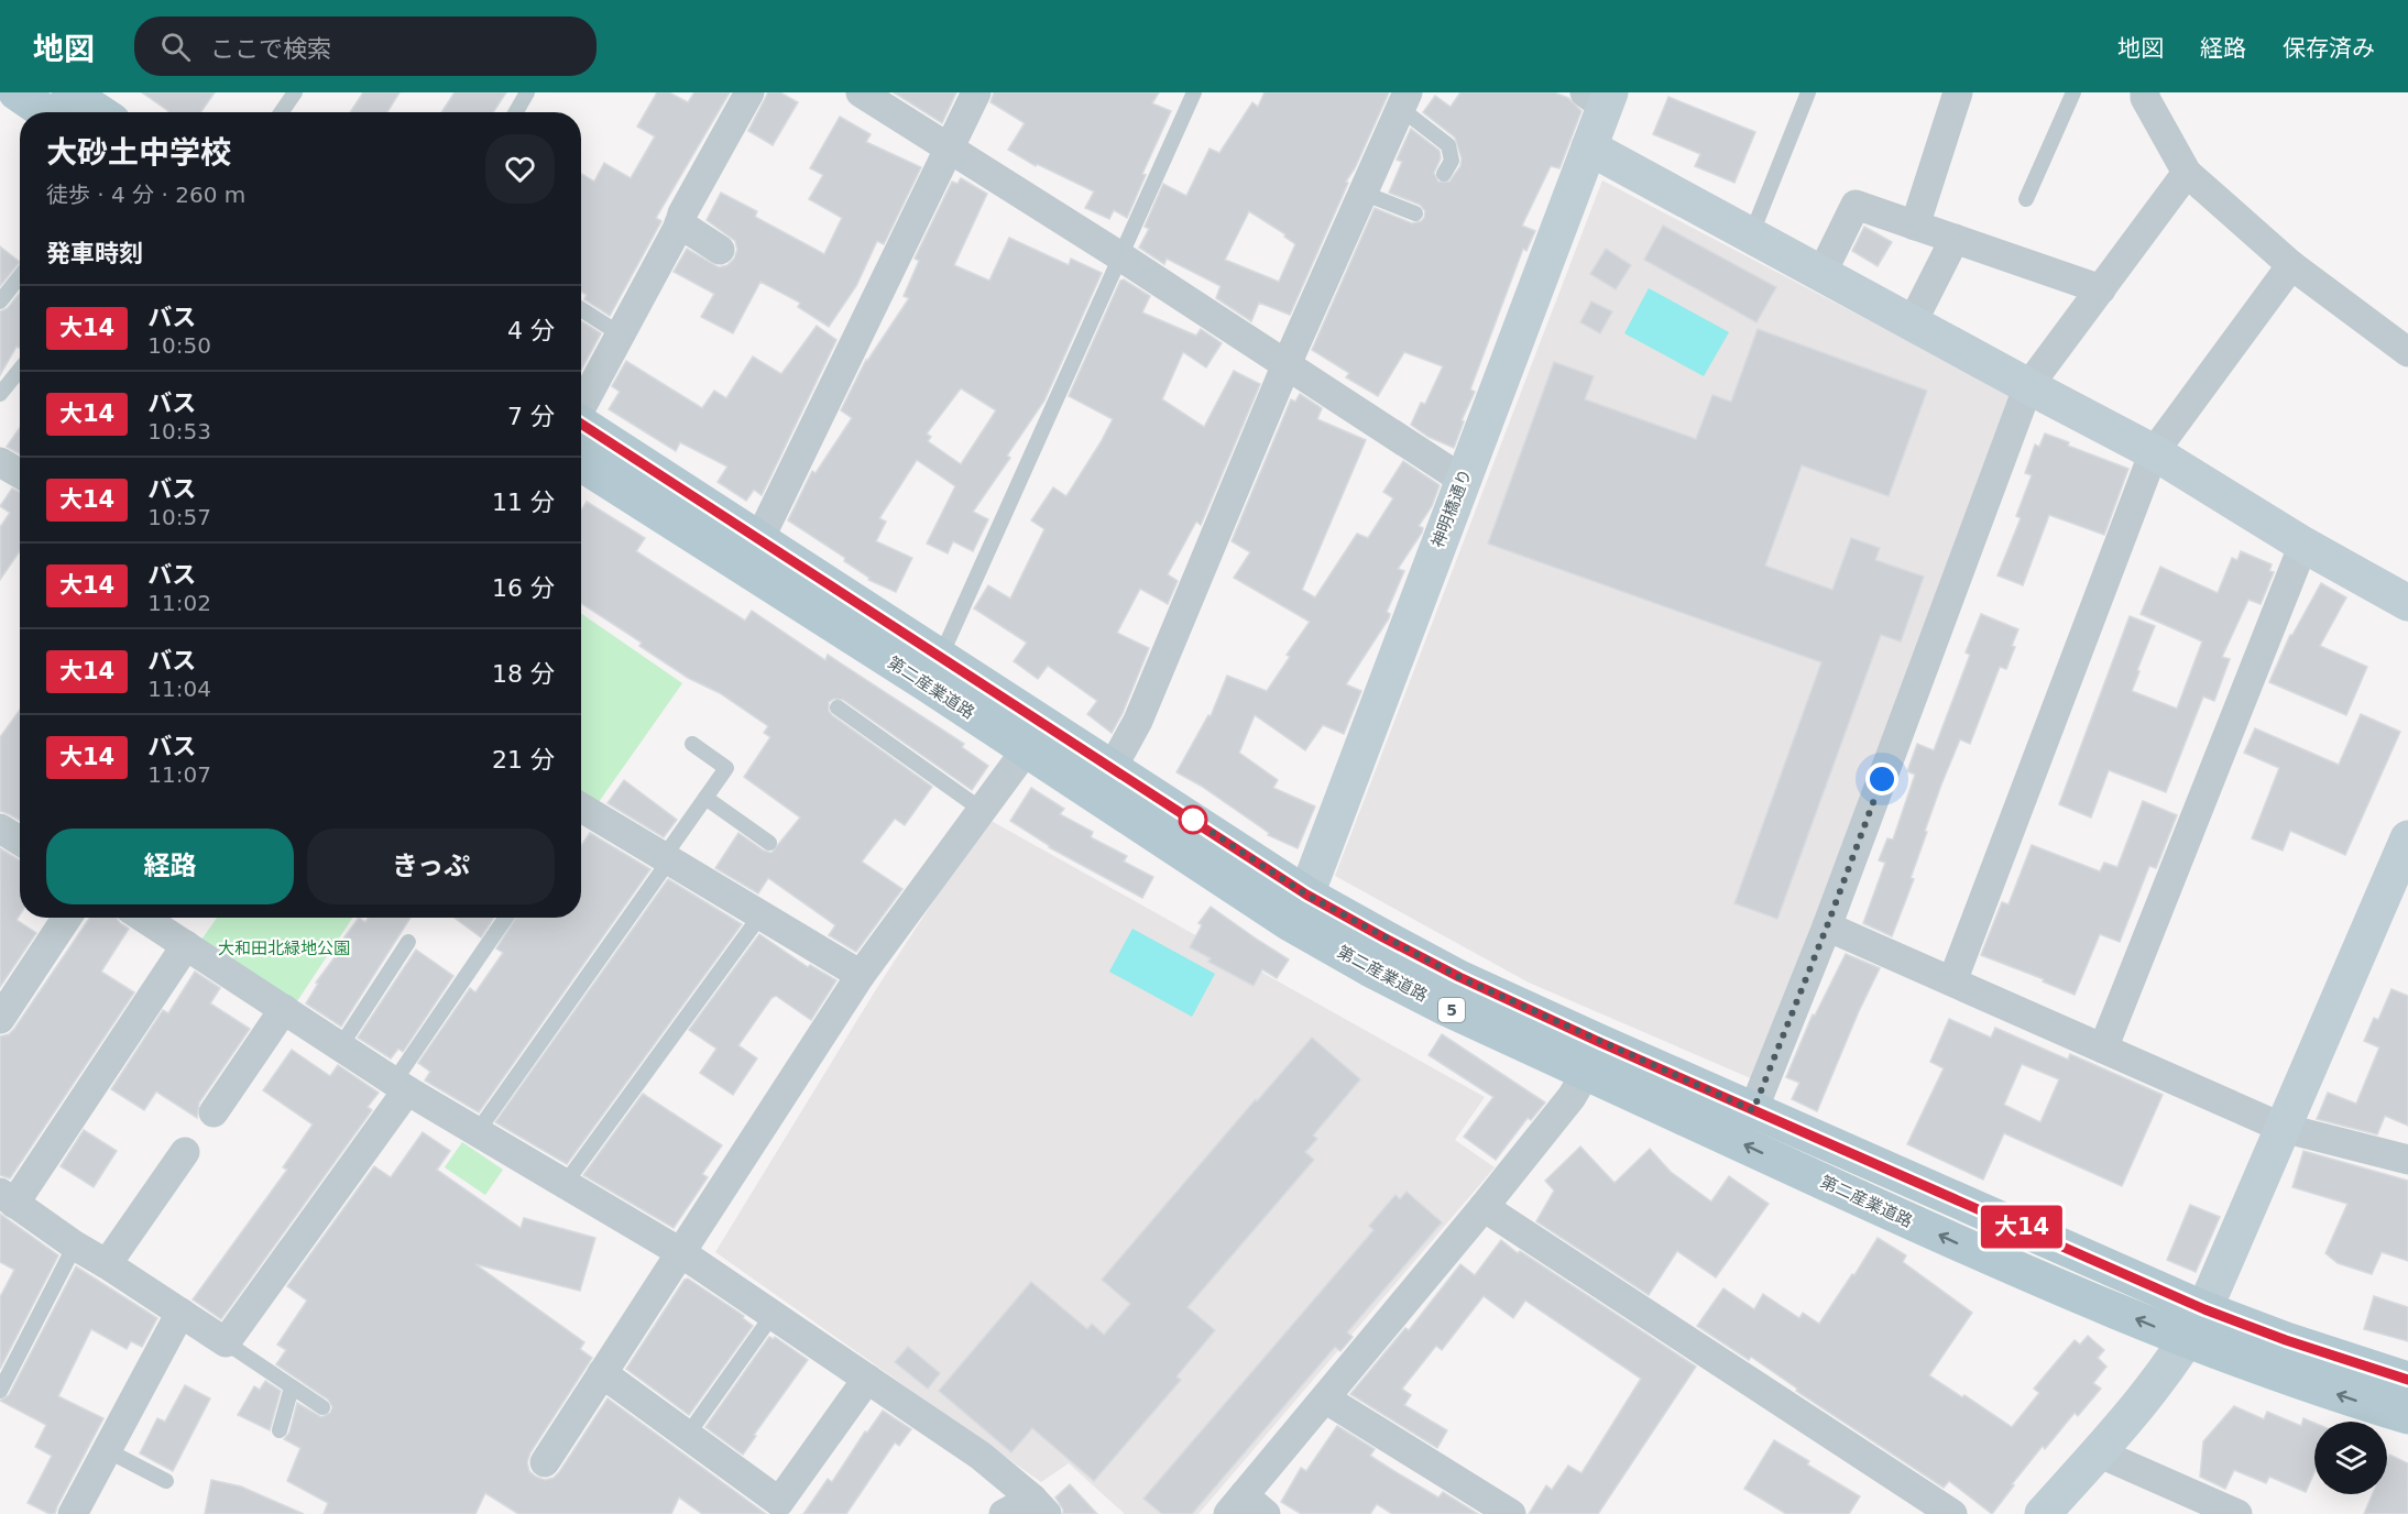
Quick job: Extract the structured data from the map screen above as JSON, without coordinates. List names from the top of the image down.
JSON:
{
  "streets": {
    "main road": ["第二産業道路", "5"],
    "street": ["神明橋通り"]
  },
  "crossings": [
    ["神明橋通り", "第二産業道路"]
  ],
  "parks": ["大和田北緑地公園"],
  "lines": ["bus line 大14"],
  "page": {
    "header": "地図",
    "search": "ここで検索",
    "nav": ["地図", "経路", "保存済み"],
    "on_map": "大14",
    "heading": [
      ["大砂土中学校", "徒歩 · 4 分 · 260 m"],
      "発車時刻"
    ],
    "list": [
      {
        "mark": "大14",
        "name": "バス",
        "note": "10:50",
        "value": "4 分"
      },
      {
        "mark": "大14",
        "name": "バス",
        "note": "10:53",
        "value": "7 分"
      },
      {
        "mark": "大14",
        "name": "バス",
        "note": "10:57",
        "value": "11 分"
      },
      {
        "mark": "大14",
        "name": "バス",
        "note": "11:02",
        "value": "16 分"
      },
      {
        "mark": "大14",
        "name": "バス",
        "note": "11:04",
        "value": "18 分"
      },
      {
        "mark": "大14",
        "name": "バス",
        "note": "11:07",
        "value": "21 分"
      }
    ],
    "buttons": ["経路", "きっぷ"]
  }
}
